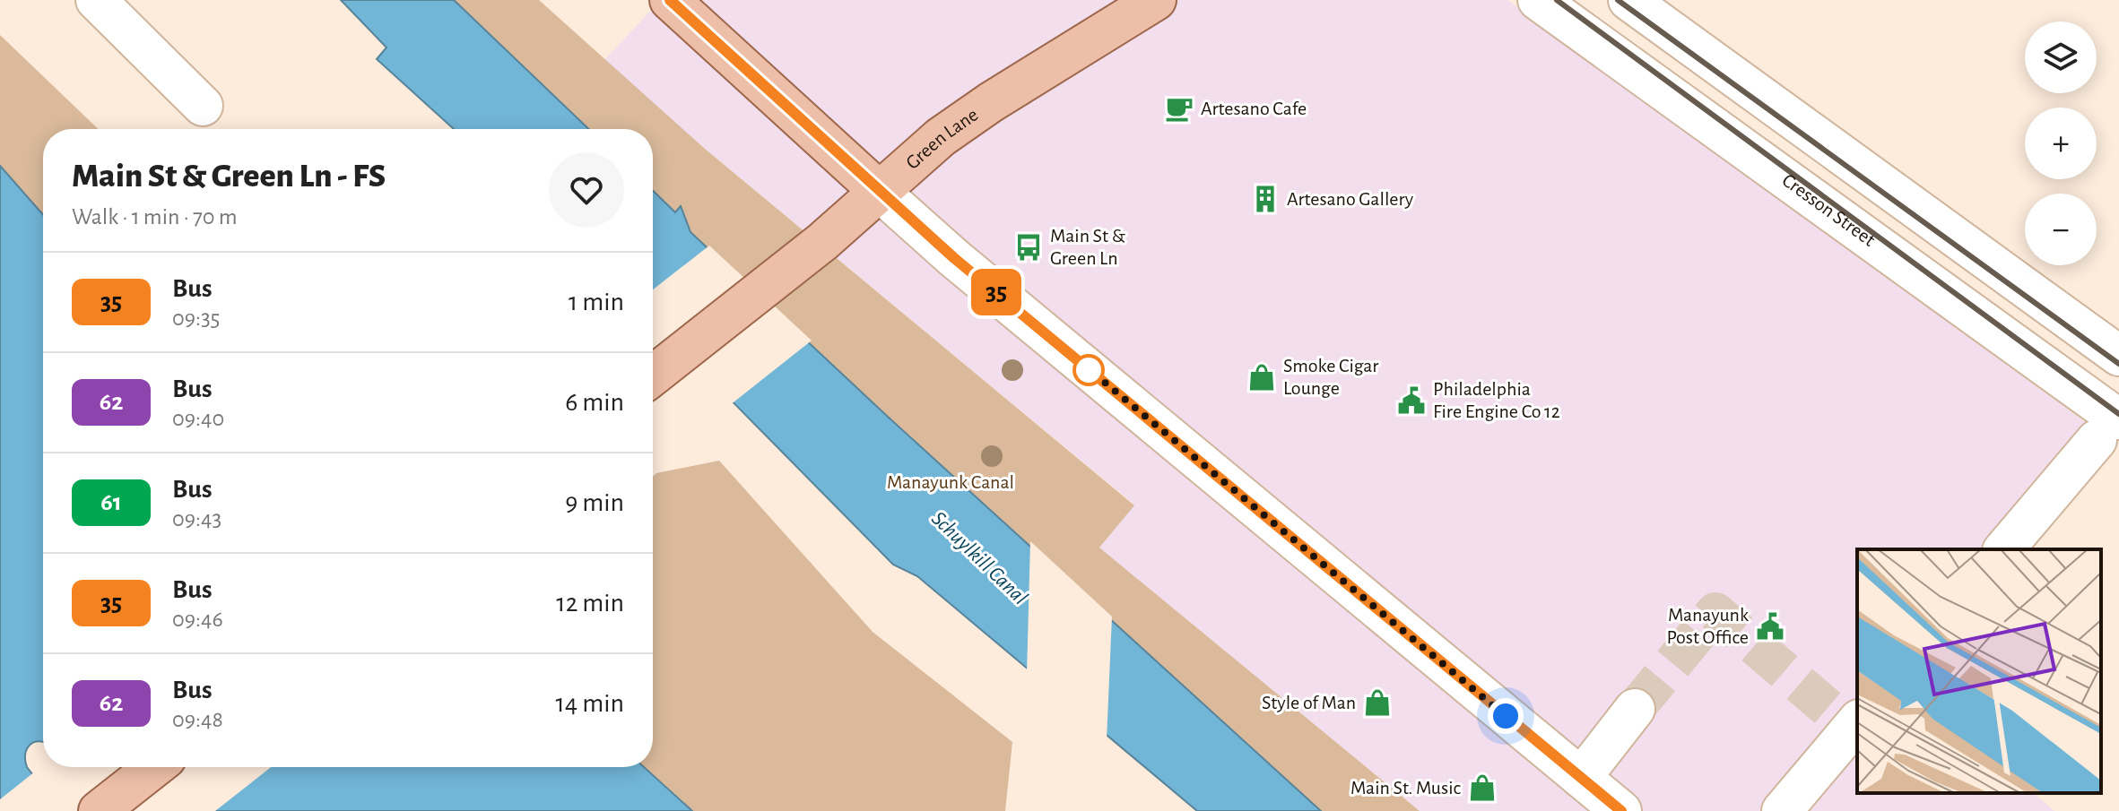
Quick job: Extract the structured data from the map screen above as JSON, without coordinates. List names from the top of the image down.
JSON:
{
  "streets": {
    "main road": ["Green Lane"],
    "street": ["Cresson Street"]
  },
  "water": ["Schuylkill Canal"],
  "parks": ["Manayunk Canal"],
  "places": {
    "cafe": ["Artesano Cafe"],
    "building": ["Artesano Gallery"],
    "bus stop": ["Main St & Green Ln"],
    "shop": ["Smoke Cigar Lounge", "Style of Man", "Main St. Music"],
    "public building": ["Philadelphia Fire Engine Co 12", "Manayunk Post Office"]
  },
  "lines": ["bus line 35"],
  "page": {
    "on_map": "35",
    "map_buttons": ["+", "−"],
    "heading": ["Main St & Green Ln - FS", "Walk · 1 min · 70 m"],
    "list": [
      {
        "mark": "35",
        "name": "Bus",
        "note": "09:35",
        "value": "1 min"
      },
      {
        "mark": "62",
        "name": "Bus",
        "note": "09:40",
        "value": "6 min"
      },
      {
        "mark": "61",
        "name": "Bus",
        "note": "09:43",
        "value": "9 min"
      },
      {
        "mark": "35",
        "name": "Bus",
        "note": "09:46",
        "value": "12 min"
      },
      {
        "mark": "62",
        "name": "Bus",
        "note": "09:48",
        "value": "14 min"
      }
    ]
  }
}
